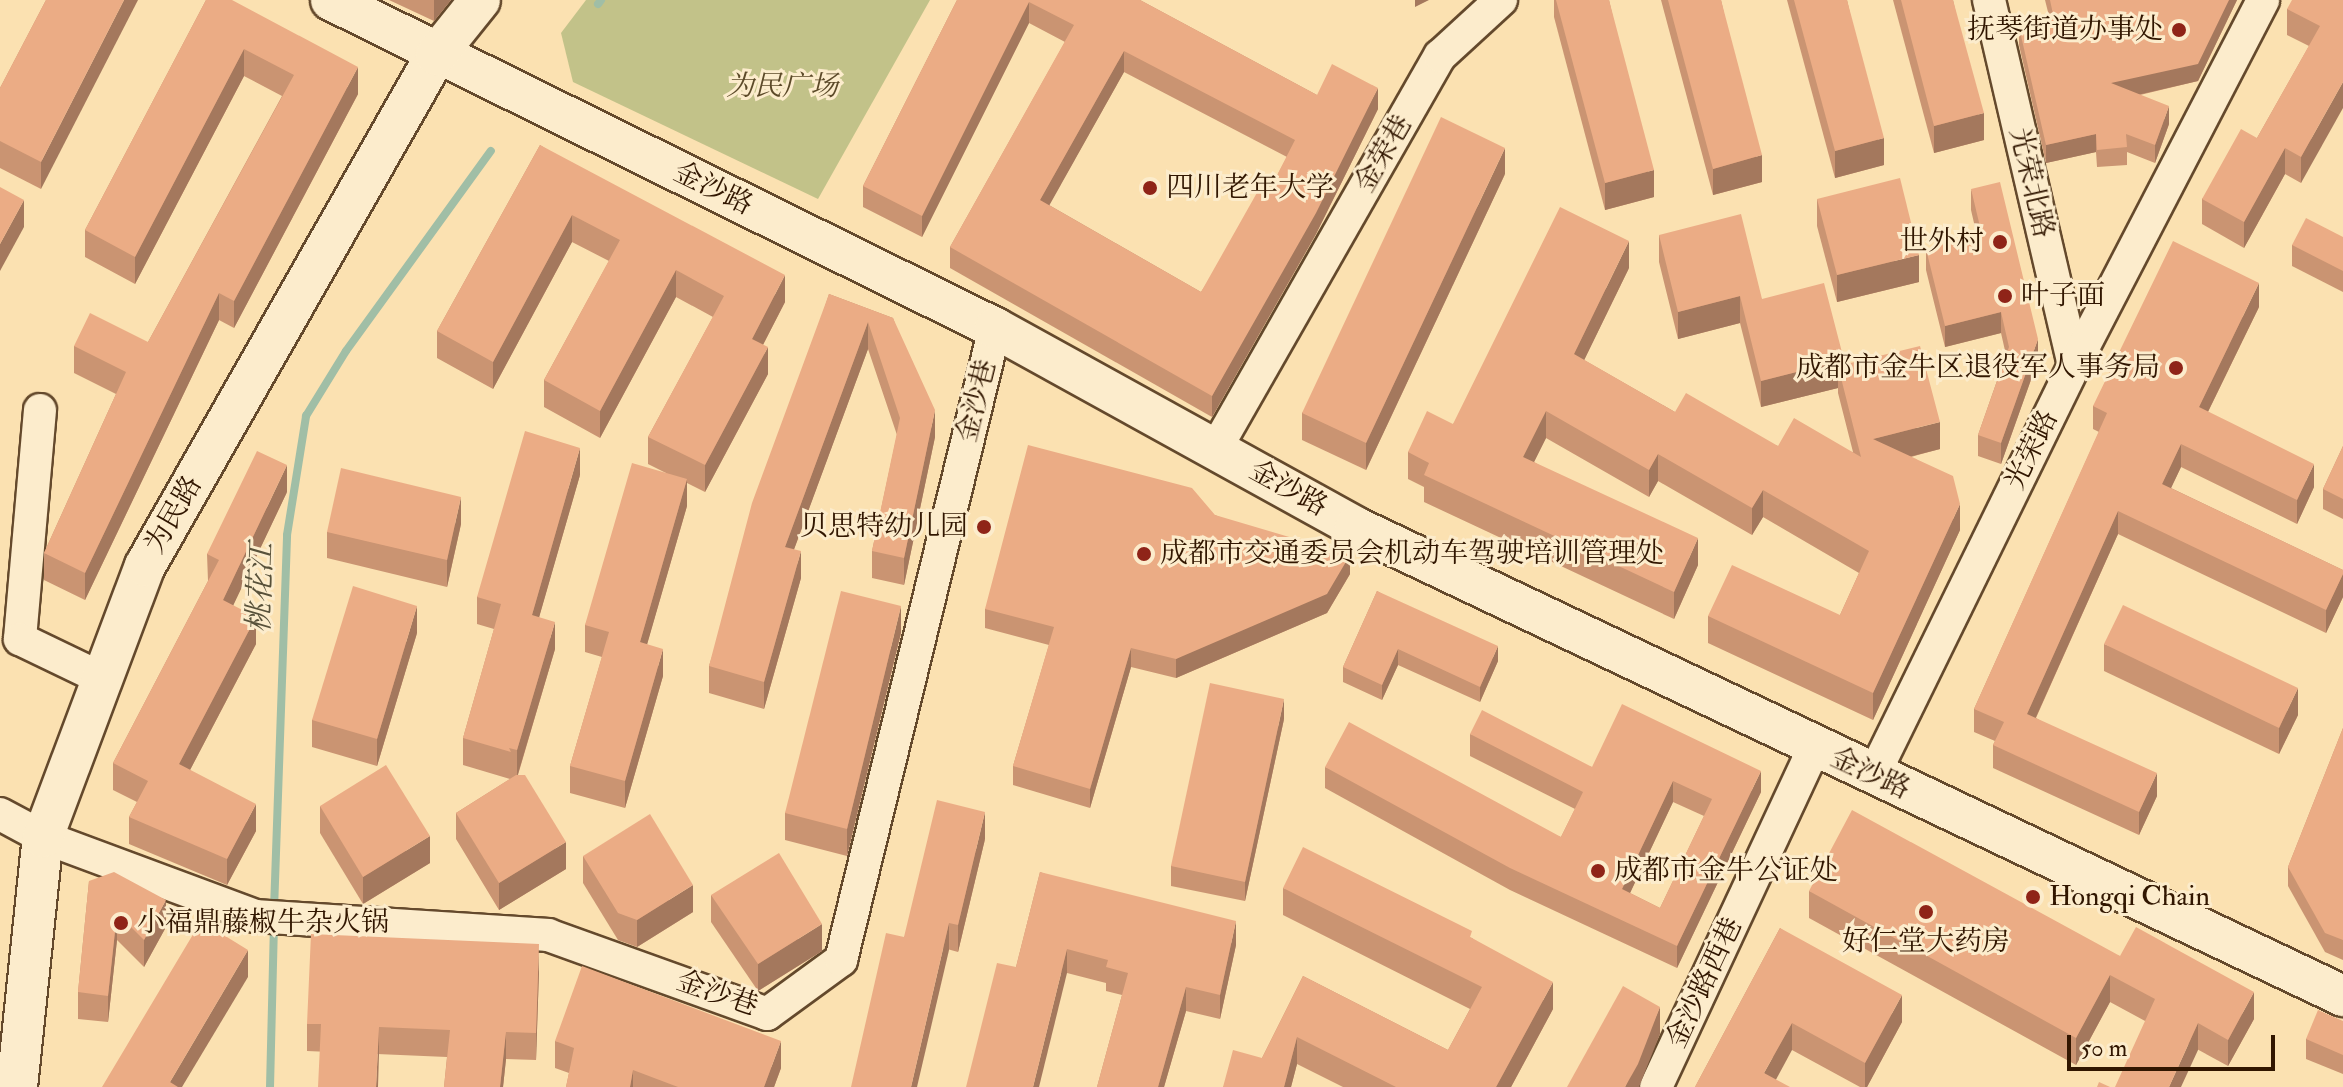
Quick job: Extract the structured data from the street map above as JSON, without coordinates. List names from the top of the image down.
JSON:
{
  "streets": {
    "street": [
      "金荣巷",
      "光荣北路",
      "金沙路",
      "金沙巷",
      "光荣路",
      "为民路",
      "金沙路西巷"
    ]
  },
  "crossings": [
    ["金荣巷", "金沙路"],
    ["光荣北路", "光荣路"],
    ["金沙路", "金沙巷"],
    ["金沙路", "光荣路"],
    ["金沙路", "为民路"],
    ["金沙路", "金沙路西巷"],
    ["金沙巷", "为民路"]
  ],
  "water": ["桃花江"],
  "parks": ["为民广场"],
  "places": [
    "抚琴街道办事处",
    "四川老年大学",
    "世外村",
    "叶子面",
    "成都市金牛区退役军人事务局",
    "贝思特幼儿园",
    "成都市交通委员会机动车驾驶培训管理处",
    "成都市金牛公证处",
    "Hongqi Chain",
    "好仁堂大药房",
    "小福鼎藤椒牛杂火锅"
  ],
  "scale_bar": "50 m"
}
